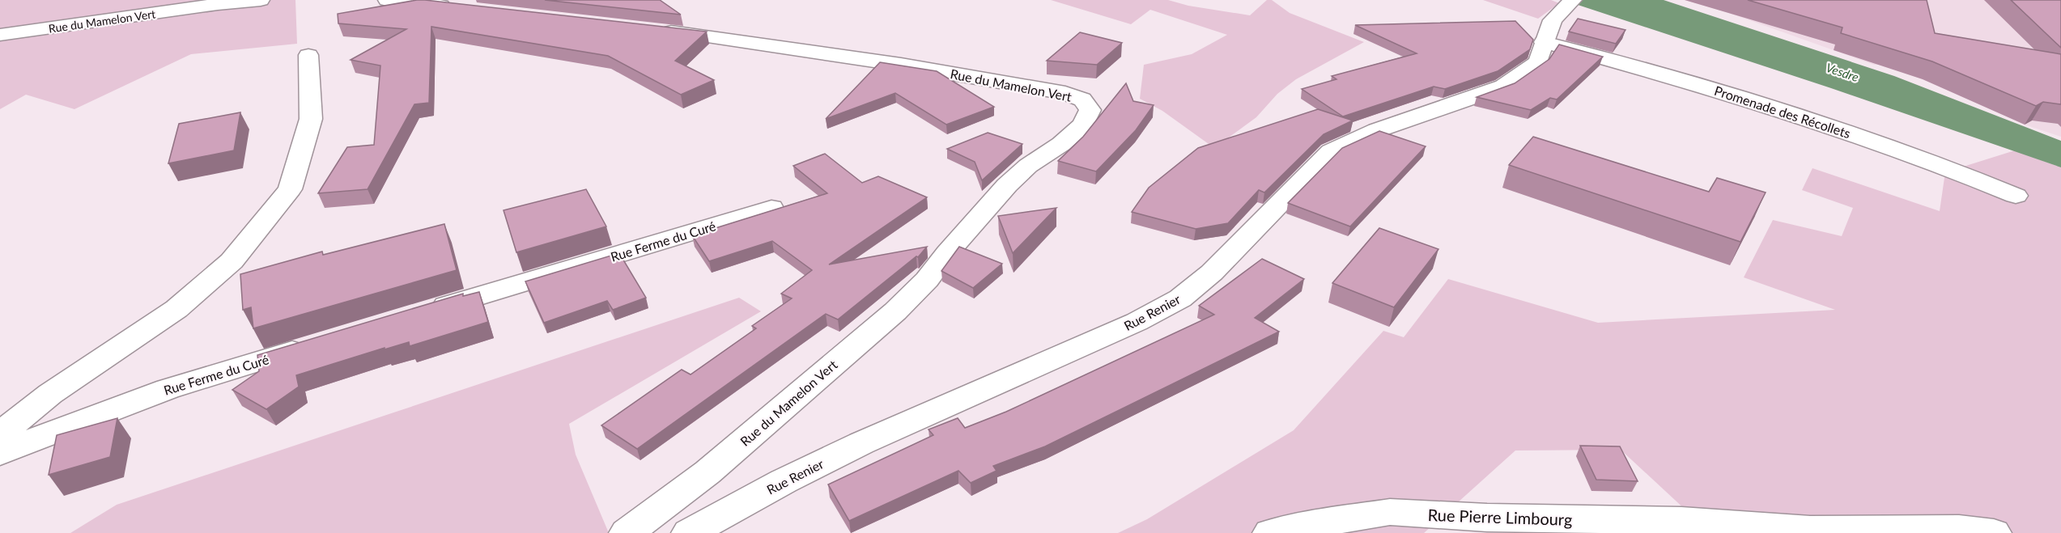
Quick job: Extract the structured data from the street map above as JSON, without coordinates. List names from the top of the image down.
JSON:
{
  "streets": {
    "street": [
      "Rue du Mamelon Vert",
      "Promenade des Récollets",
      "Rue Ferme du Curé",
      "Rue Renier",
      "Rue Pierre Limbourg"
    ]
  },
  "crossings": [
    ["Promenade des Récollets", "Rue Renier"]
  ],
  "water": ["Vesdre"]
}
